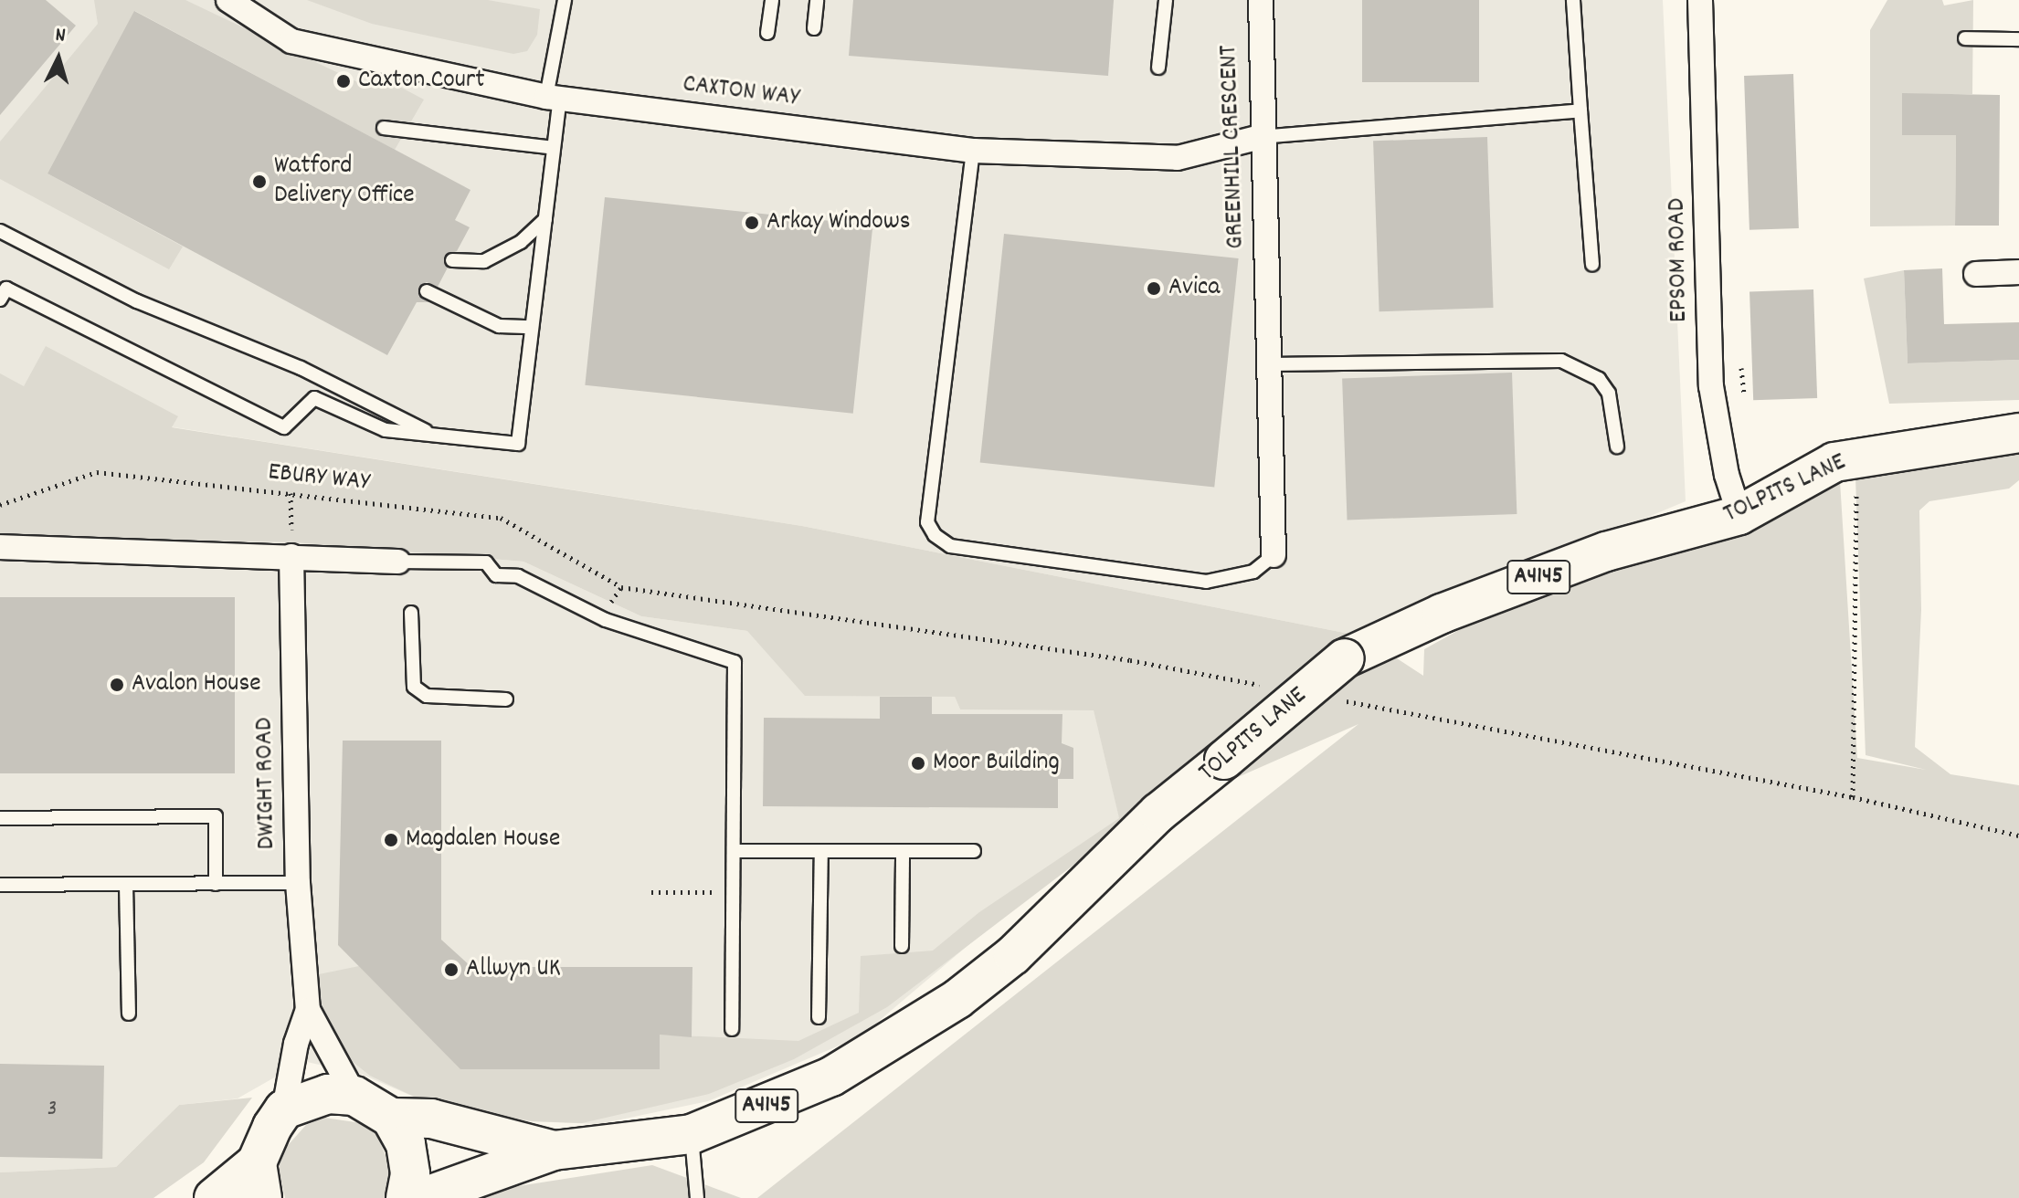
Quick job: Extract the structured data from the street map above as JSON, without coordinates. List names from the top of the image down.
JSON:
{
  "streets": {
    "main road": ["TOLPITS LANE", "A4145"],
    "street": [
      "CAXTON WAY",
      "GREENHILL CRESCENT",
      "EPSOM ROAD",
      "DWIGHT ROAD"
    ],
    "path": ["EBURY WAY"]
  },
  "crossings": [
    ["CAXTON WAY", "GREENHILL CRESCENT"],
    ["EPSOM ROAD", "TOLPITS LANE"],
    ["TOLPITS LANE", "DWIGHT ROAD"]
  ],
  "places": [
    "Caxton Court",
    "Watford Delivery Office",
    "Arkay Windows",
    "Avica",
    "Avalon House",
    "Moor Building",
    "Magdalen House",
    "Allwyn UK"
  ],
  "house_numbers": ["3"],
  "north": "top"
}
